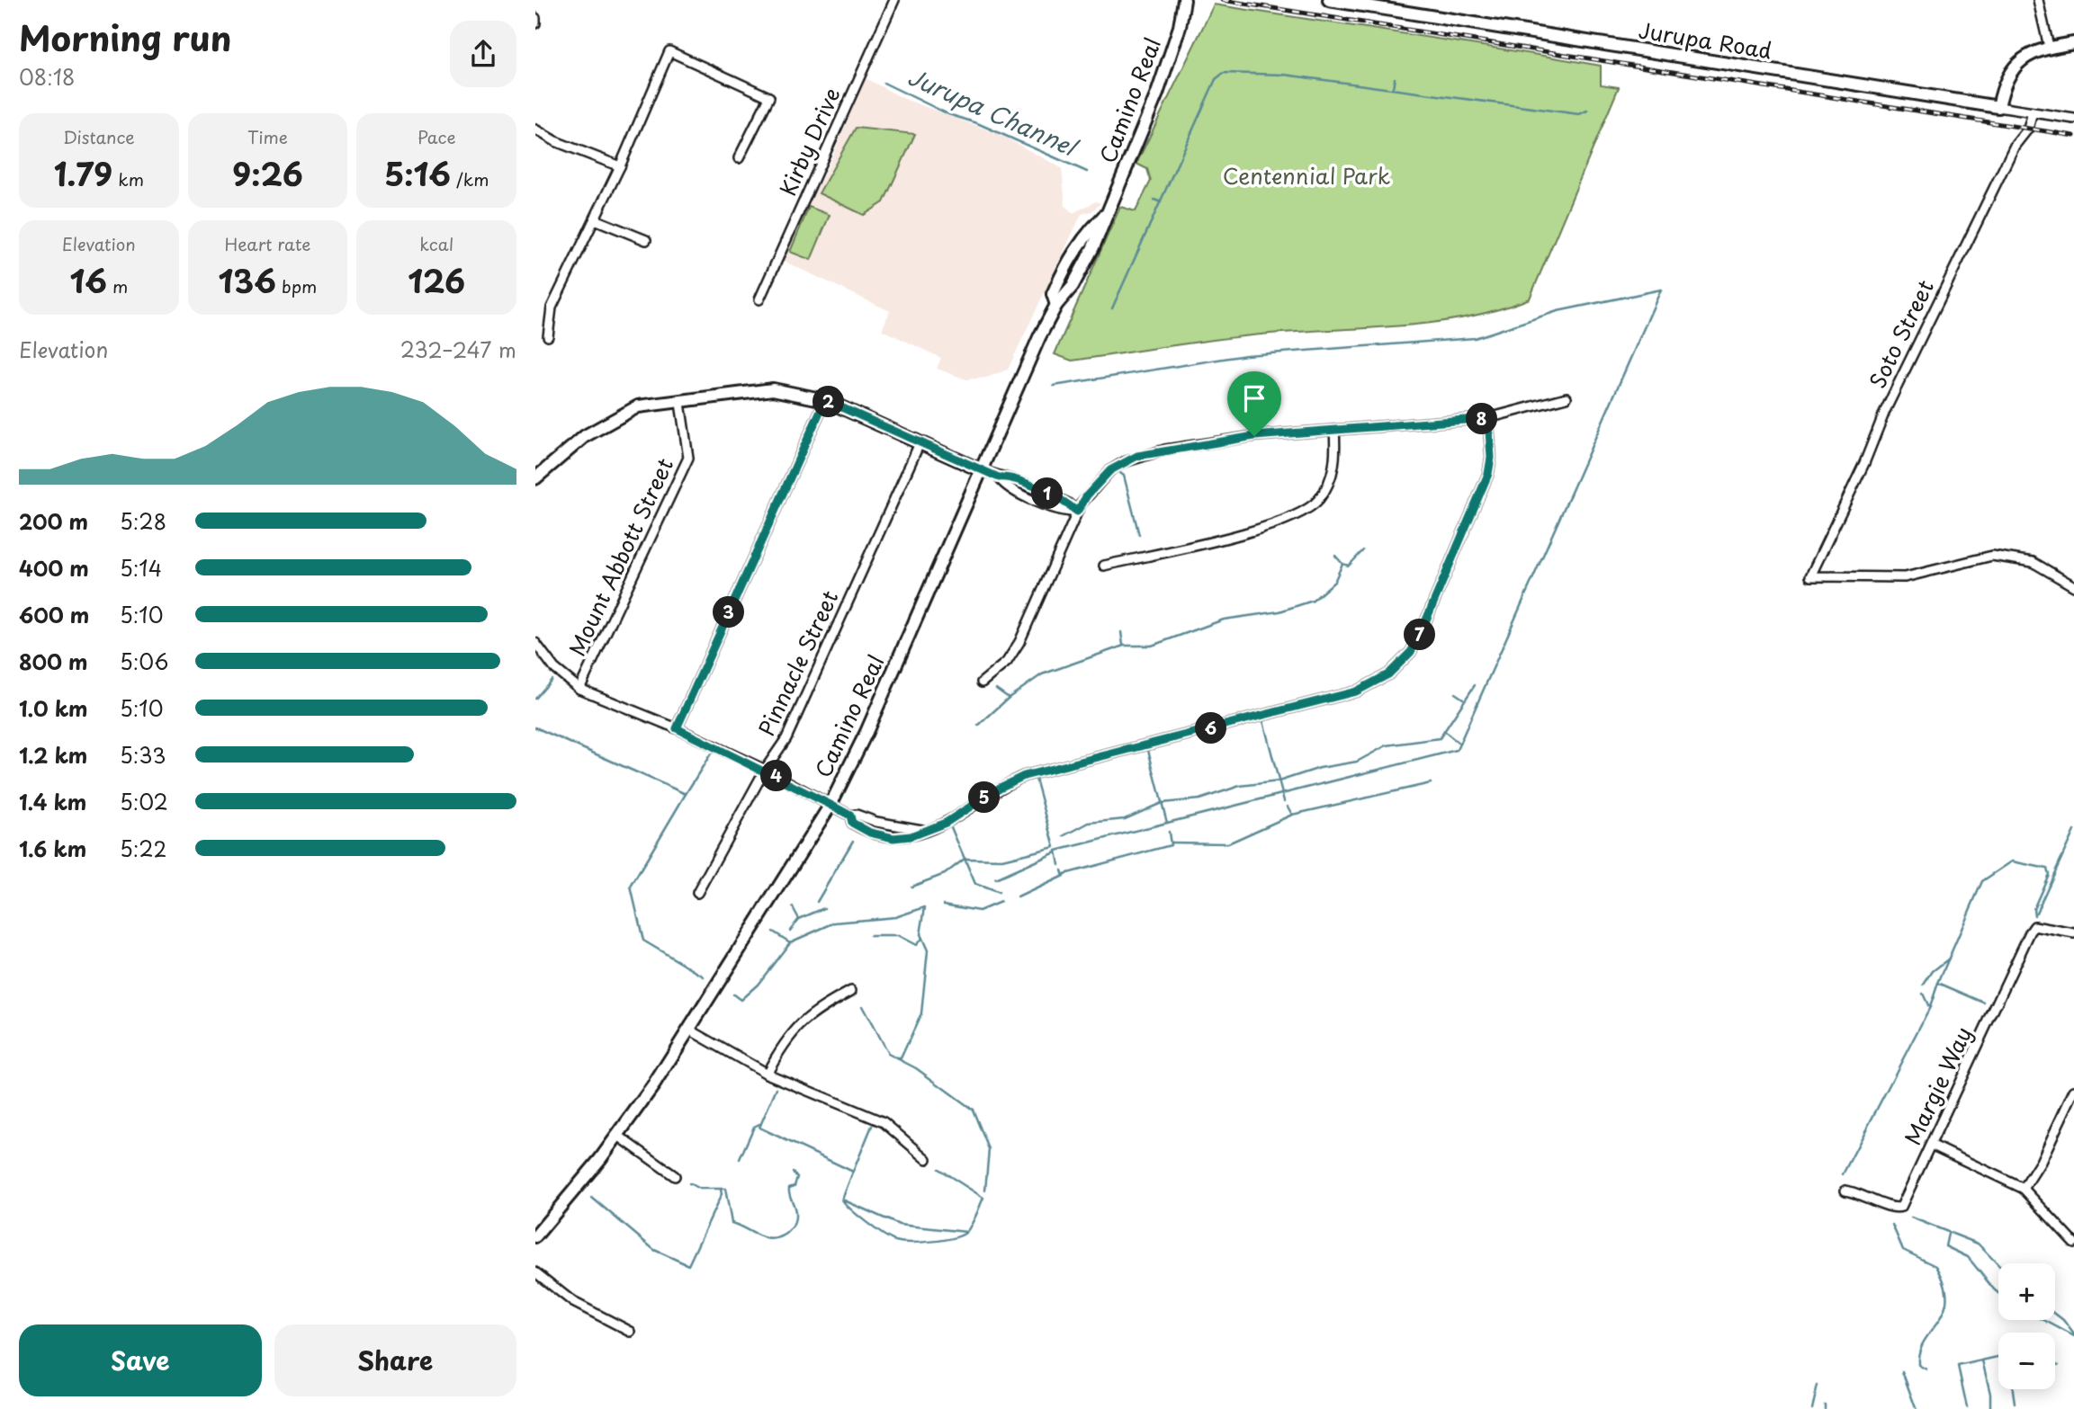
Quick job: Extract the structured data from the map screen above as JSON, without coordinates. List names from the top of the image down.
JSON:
{
  "streets": {
    "main road": ["Jurupa Road", "Camino Real"],
    "street": [
      "Kirby Drive",
      "Soto Street",
      "Mount Abbott Street",
      "Pinnacle Street",
      "Margie Way"
    ]
  },
  "crossings": [
    ["Jurupa Road", "Soto Street"]
  ],
  "water": ["Jurupa Channel"],
  "parks": ["Centennial Park"],
  "page": {
    "heading": ["Morning run", "08:18"],
    "stats": [
      ["Distance", "1.79 km"],
      ["Time", "9:26"],
      ["Pace", "5:16 /km"],
      ["Elevation", "16 m"],
      ["Heart rate", "136 bpm"],
      ["kcal", "126"]
    ],
    "chart": ["Elevation", "232–247 m"],
    "pins": [
      "2",
      "8",
      "1",
      "3",
      "7",
      "6",
      "4",
      "5"
    ],
    "list": [
      {
        "name": "200 m",
        "note": "5:28"
      },
      {
        "name": "400 m",
        "note": "5:14"
      },
      {
        "name": "600 m",
        "note": "5:10"
      },
      {
        "name": "800 m",
        "note": "5:06"
      },
      {
        "name": "1.0 km",
        "note": "5:10"
      },
      {
        "name": "1.2 km",
        "note": "5:33"
      },
      {
        "name": "1.4 km",
        "note": "5:02"
      },
      {
        "name": "1.6 km",
        "note": "5:22"
      }
    ],
    "map_buttons": ["+", "−"],
    "buttons": ["Save", "Share"]
  }
}
